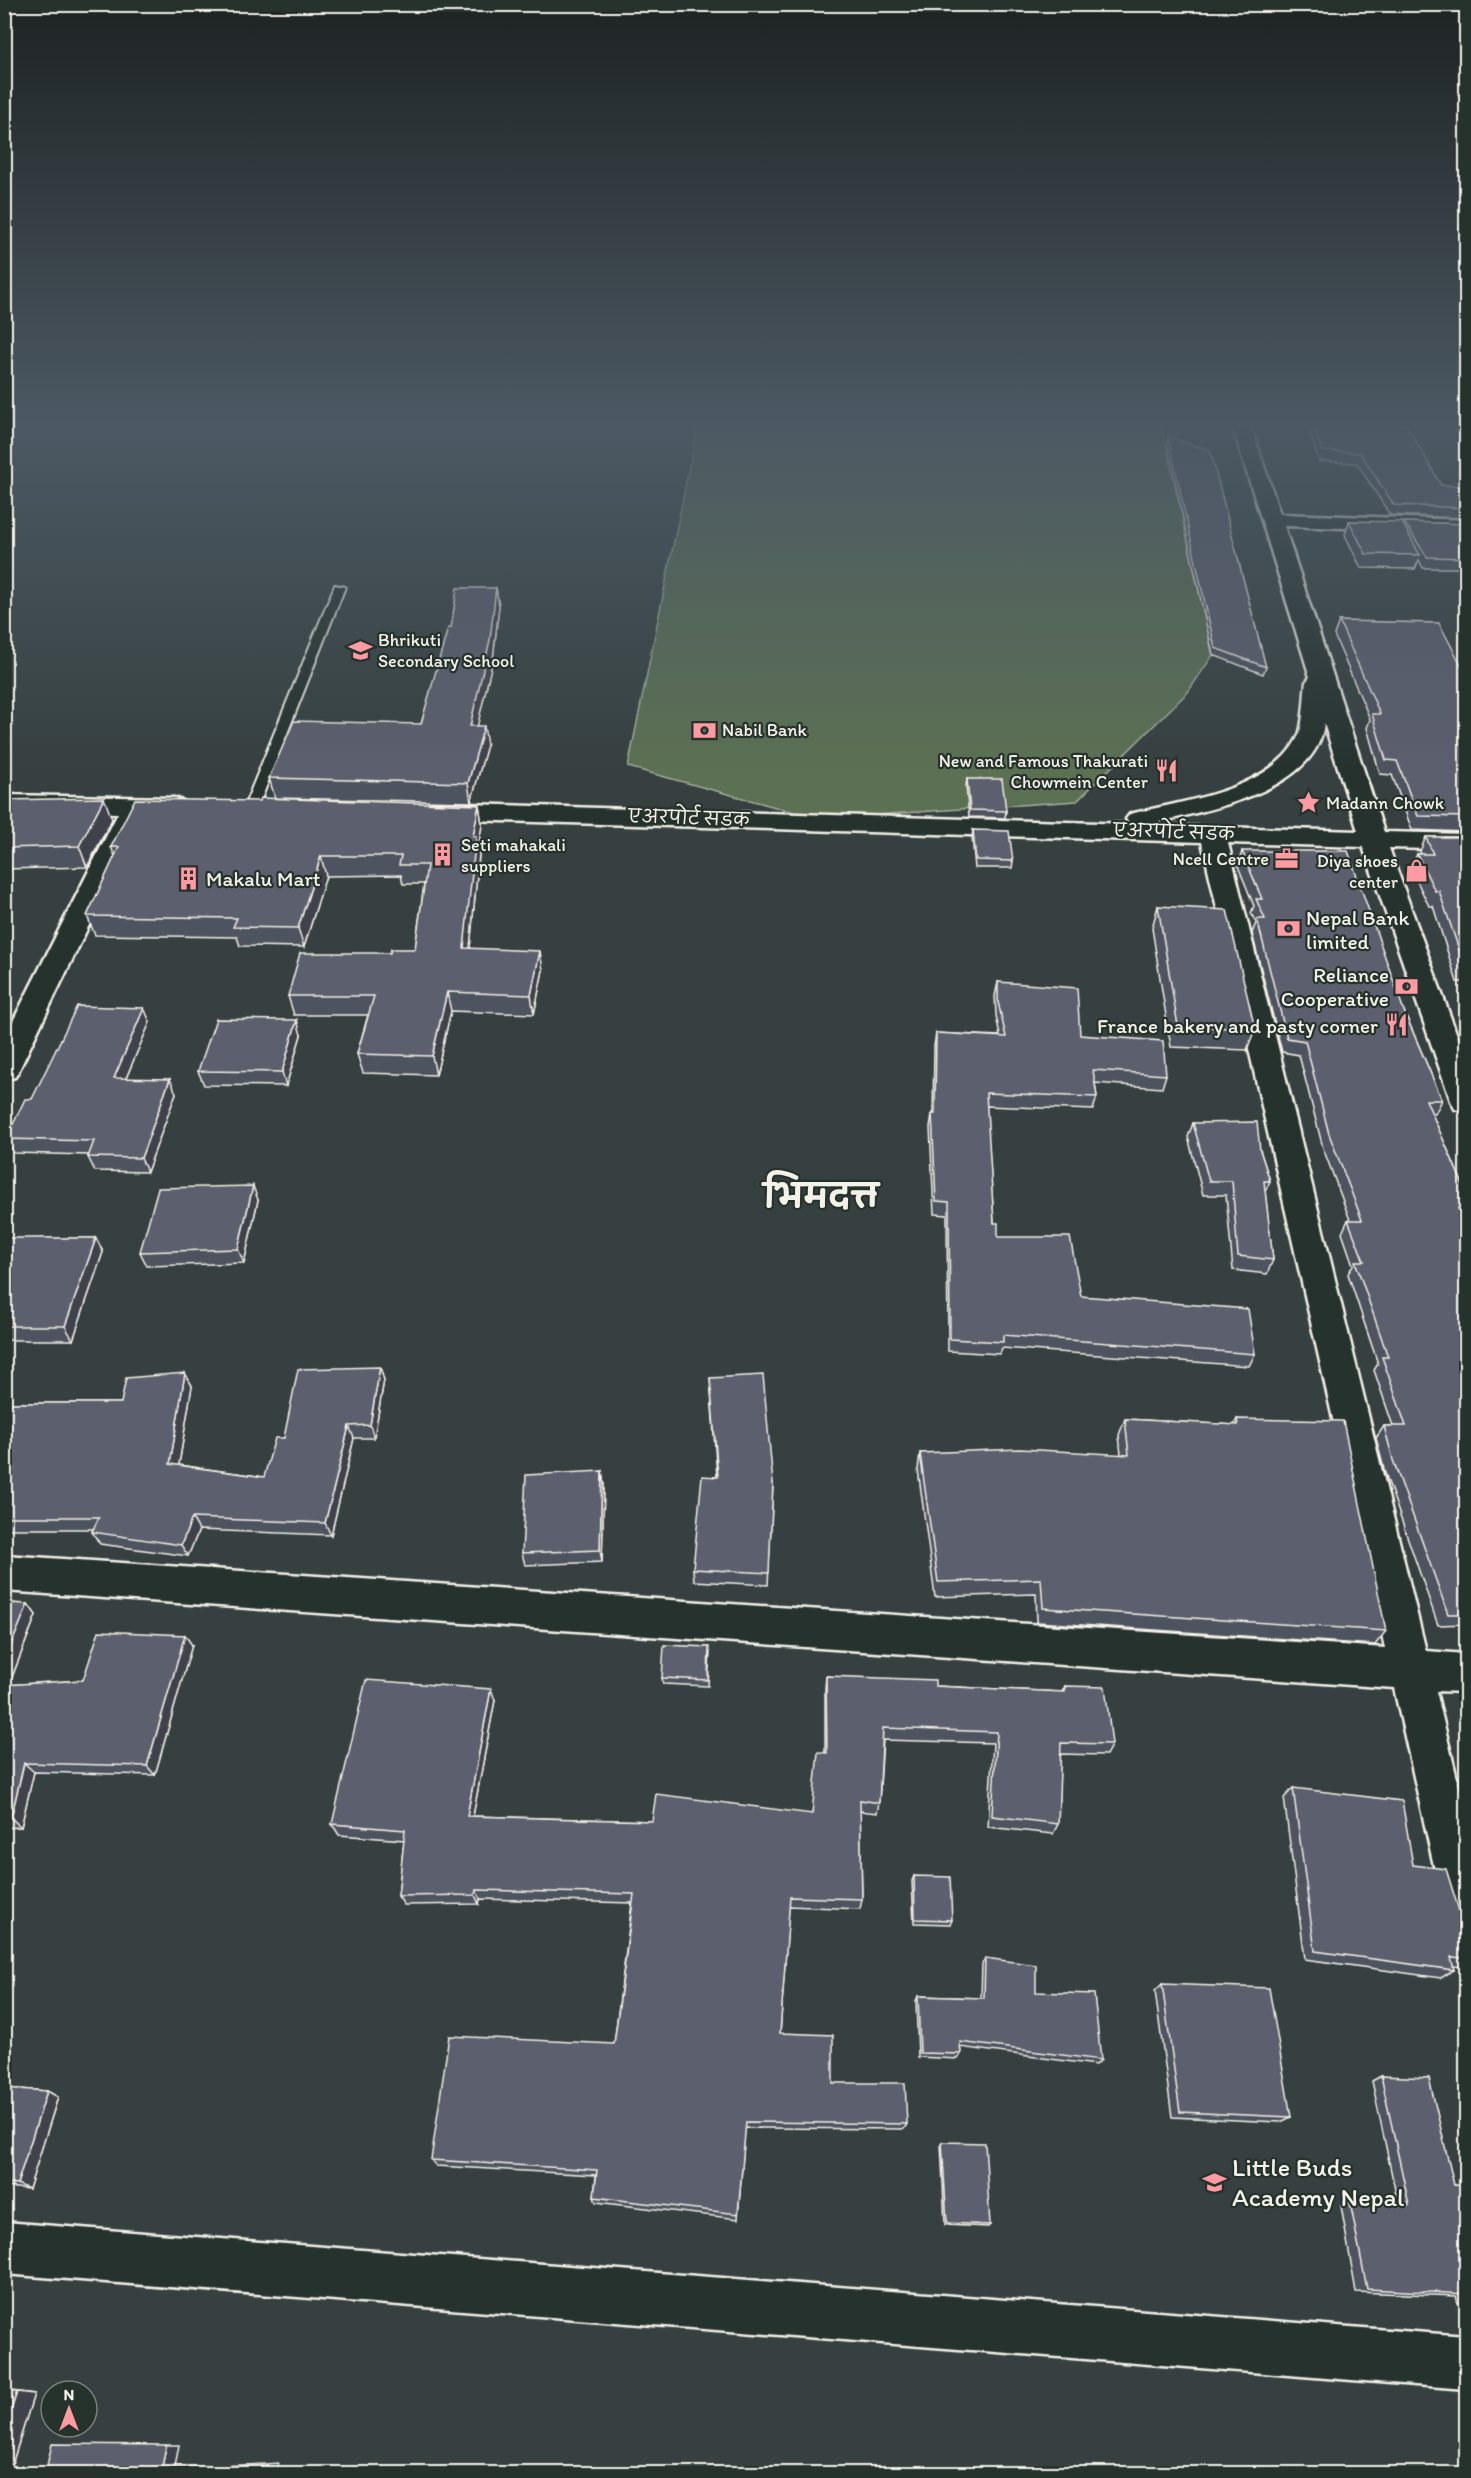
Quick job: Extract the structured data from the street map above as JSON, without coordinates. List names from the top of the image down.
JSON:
{
  "streets": {
    "street": ["एअरपोर्ट सडक"]
  },
  "districts": ["भिमदत्त"],
  "places": {
    "school or university": ["Bhrikuti Secondary School", "Little Buds Academy Nepal"],
    "bank": ["Nabil Bank", "Nepal Bank limited", "Reliance Cooperative"],
    "restaurant": ["New and Famous Thakurati Chowmein Center", "France bakery and pasty corner"],
    "place": ["Madann Chowk"],
    "building": ["Seti mahakali suppliers", "Makalu Mart"],
    "office": ["Ncell Centre"],
    "shop": ["Diya shoes center"]
  },
  "north": "top"
}
